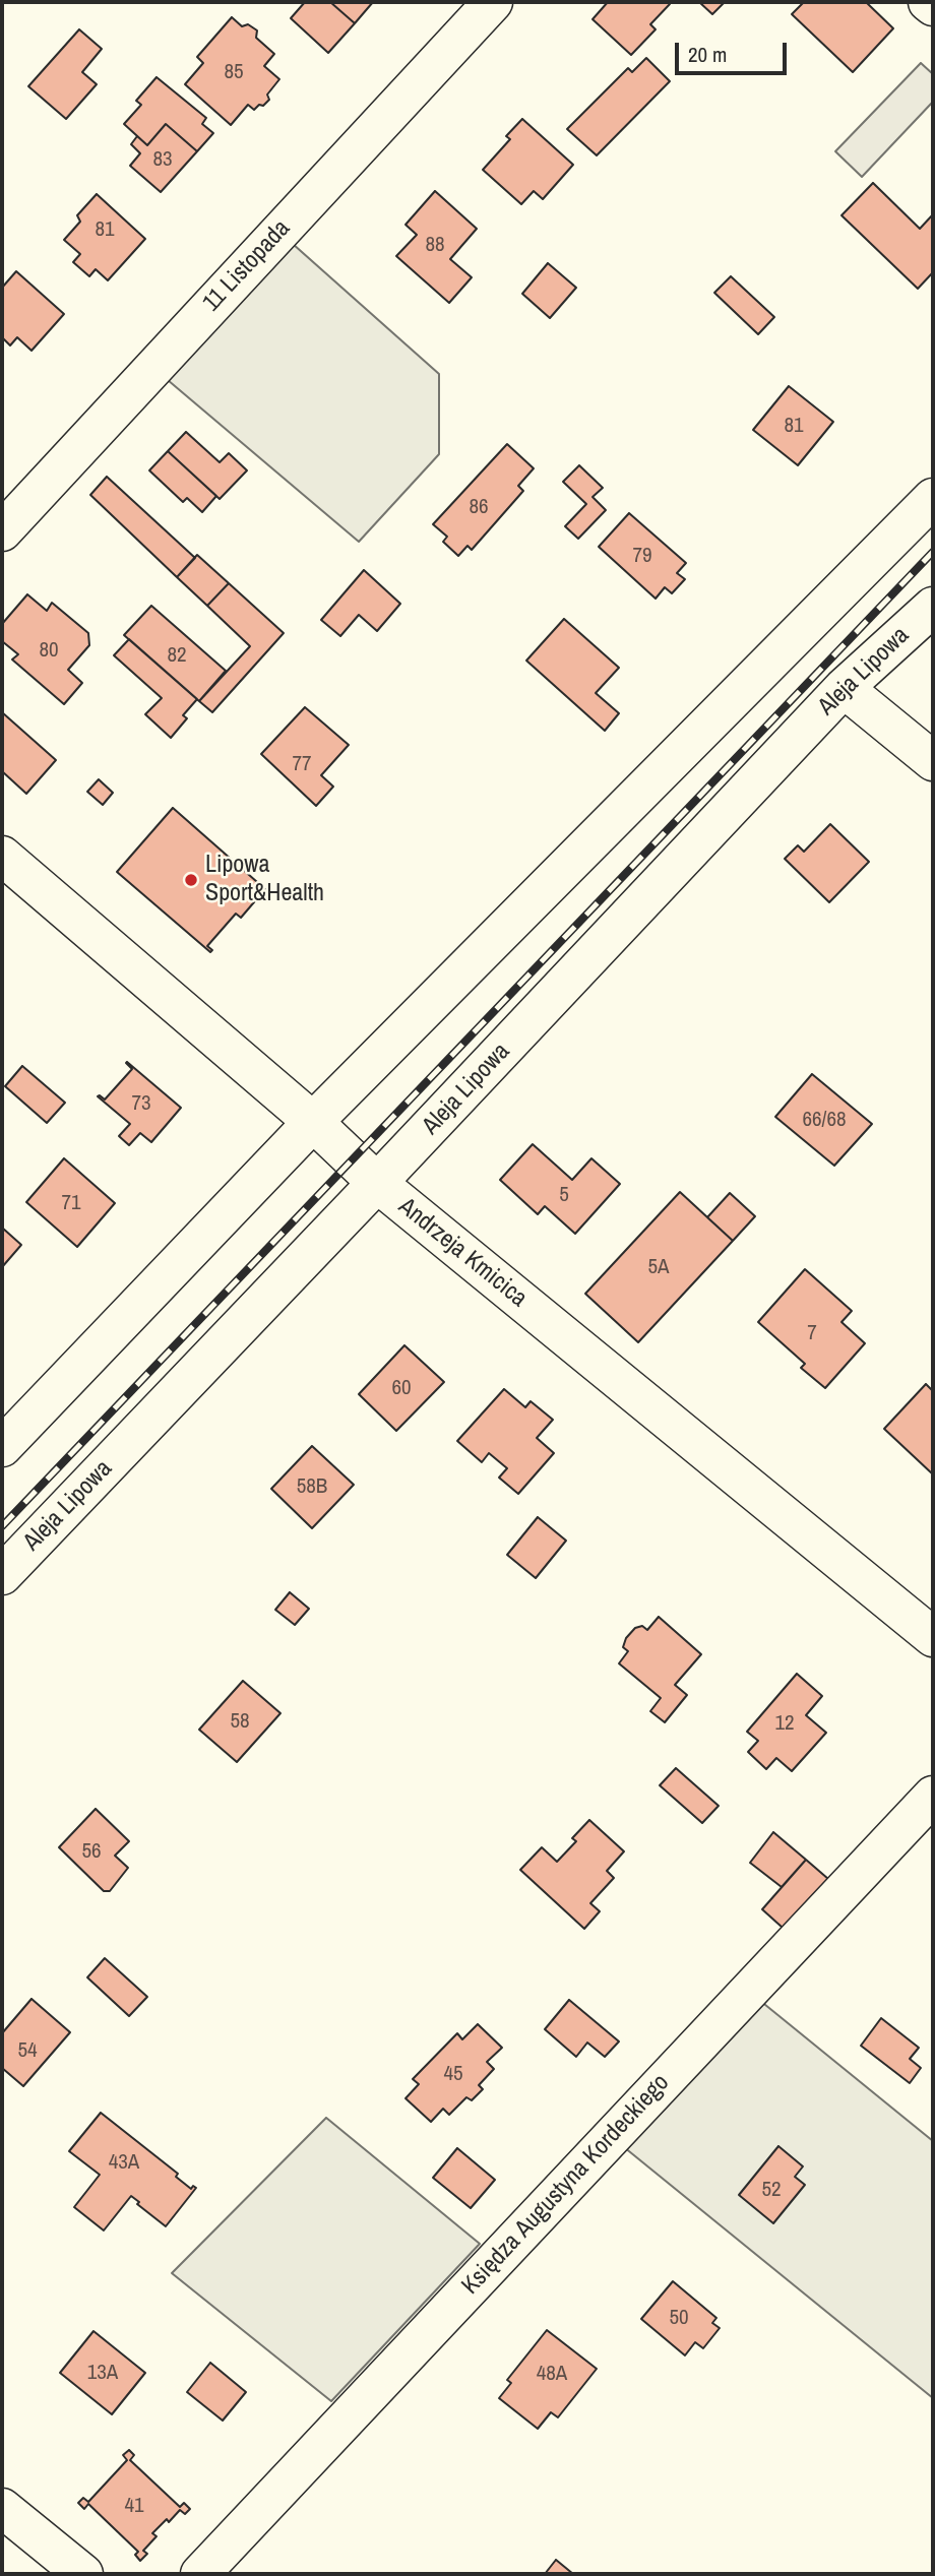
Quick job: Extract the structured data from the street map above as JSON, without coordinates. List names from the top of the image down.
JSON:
{
  "streets": {
    "street": [
      "11 Listopada",
      "Aleja Lipowa",
      "Andrzeja Kmicica",
      "Księdza Augustyna Kordeckiego"
    ]
  },
  "crossings": [
    ["Aleja Lipowa", "Andrzeja Kmicica"]
  ],
  "places": ["Lipowa Sport&Health"],
  "house_numbers": [
    "85",
    "83",
    "81",
    "88",
    "81",
    "86",
    "79",
    "80",
    "82",
    "77",
    "73",
    "66/68",
    "5",
    "71",
    "5A",
    "7",
    "60",
    "58B",
    "58",
    "12",
    "56",
    "54",
    "45",
    "43A",
    "52",
    "50",
    "13A",
    "48A",
    "41"
  ],
  "scale_bar": "20 m"
}
